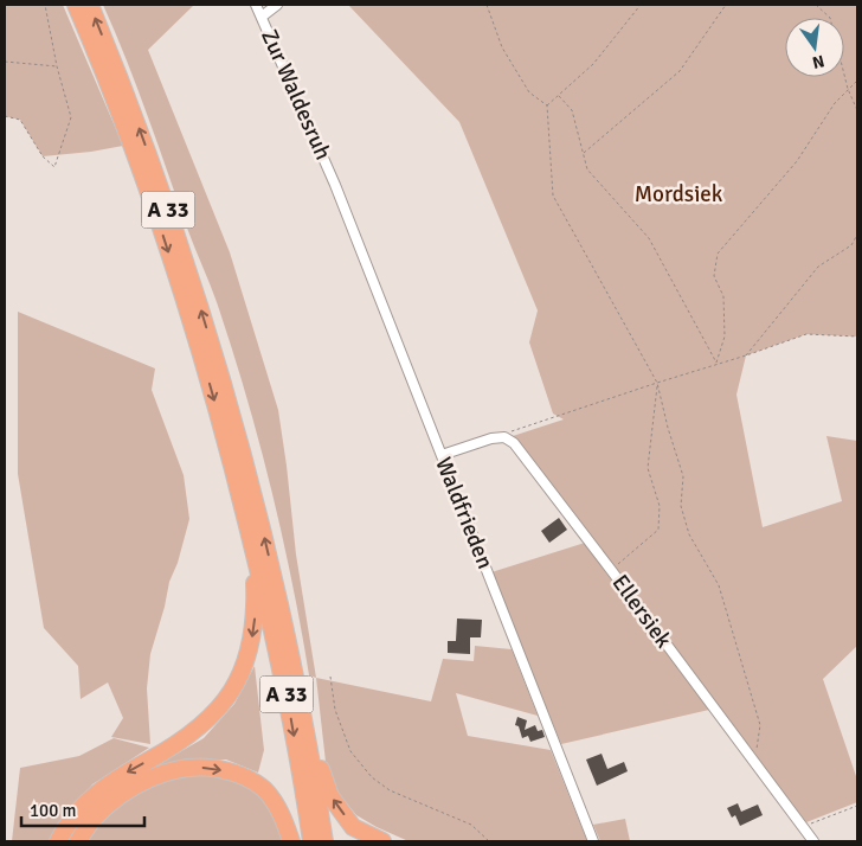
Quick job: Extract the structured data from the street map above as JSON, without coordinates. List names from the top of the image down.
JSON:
{
  "streets": {
    "highway": ["A 33"],
    "street": ["Zur Waldesruh", "Waldfrieden", "Ellersiek"]
  },
  "crossings": [
    ["Zur Waldesruh", "Waldfrieden"]
  ],
  "parks": ["Mordsiek"],
  "scale_bar": "100 m",
  "north": "bottom"
}
